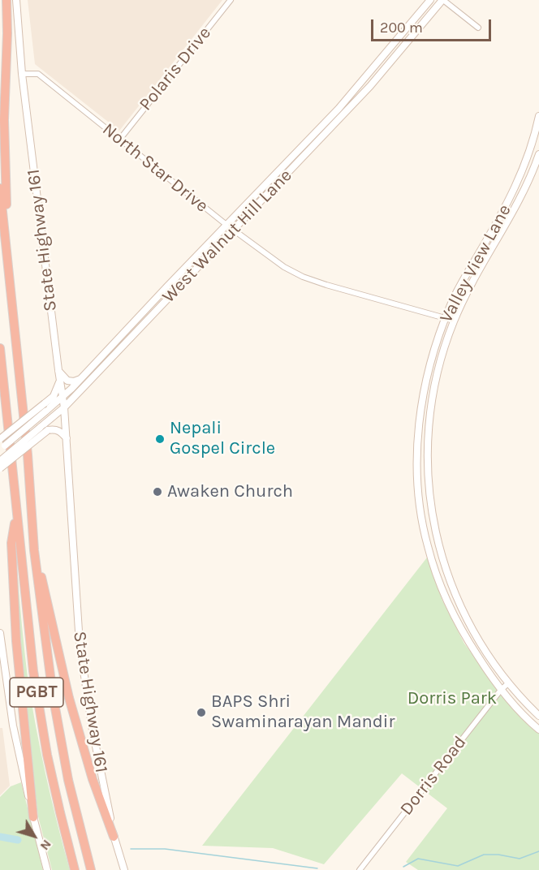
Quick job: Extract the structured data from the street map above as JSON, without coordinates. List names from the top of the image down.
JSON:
{
  "streets": {
    "highway": ["PGBT"],
    "main road": ["West Walnut Hill Lane", "State Highway 161", "Valley View Lane"],
    "street": ["Polaris Drive", "North Star Drive", "Dorris Road"]
  },
  "crossings": [
    ["Polaris Drive", "North Star Drive"],
    ["North Star Drive", "West Walnut Hill Lane"],
    ["North Star Drive", "State Highway 161"],
    ["North Star Drive", "Valley View Lane"],
    ["West Walnut Hill Lane", "State Highway 161"],
    ["Valley View Lane", "Dorris Road"]
  ],
  "parks": ["Dorris Park"],
  "places": ["Nepali Gospel Circle", "Awaken Church", "BAPS Shri Swaminarayan Mandir"],
  "scale_bar": "200 m",
  "north": "bottom right"
}
